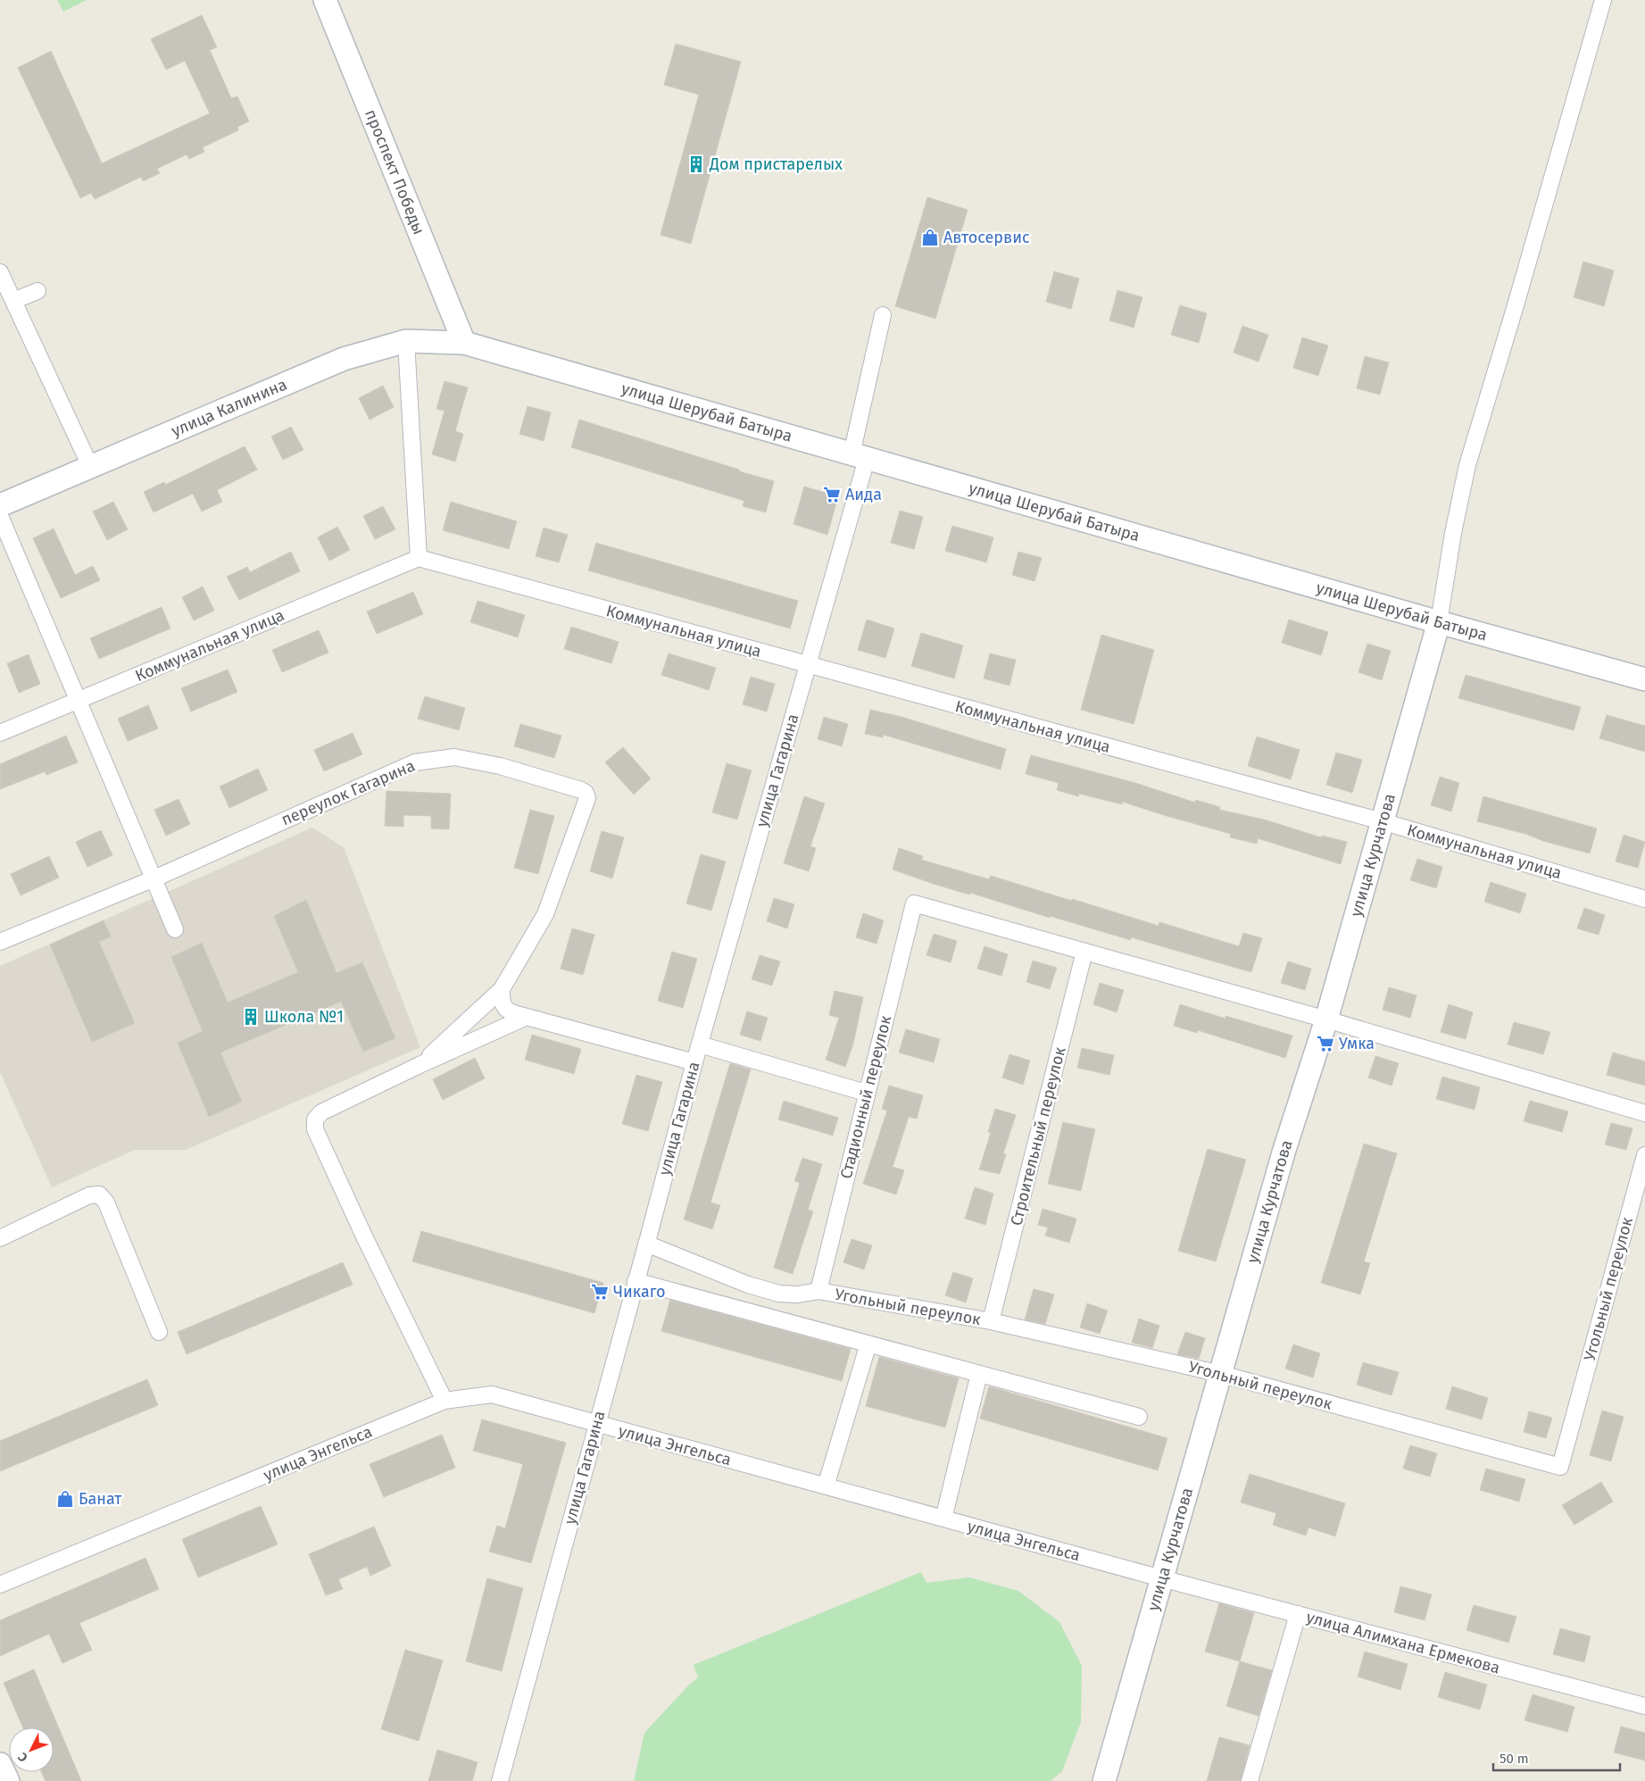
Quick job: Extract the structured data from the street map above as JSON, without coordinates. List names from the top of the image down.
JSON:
{
  "streets": {
    "street": [
      "проспект Победы",
      "улица Калинина",
      "улица Шерубай Батыра",
      "Коммунальная улица",
      "улица Гагарина",
      "переулок Гагарина",
      "улица Курчатова",
      "Стадионный переулок",
      "Строительный переулок",
      "Угольный переулок",
      "улица Энгельса",
      "улица Алимхана Ермекова"
    ]
  },
  "crossings": [
    ["проспект Победы", "улица Калинина"],
    ["проспект Победы", "улица Шерубай Батыра"],
    ["улица Калинина", "улица Шерубай Батыра"],
    ["улица Шерубай Батыра", "улица Гагарина"],
    ["улица Шерубай Батыра", "улица Курчатова"],
    ["Коммунальная улица", "улица Гагарина"],
    ["Коммунальная улица", "улица Курчатова"],
    ["улица Гагарина", "Угольный переулок"],
    ["улица Гагарина", "улица Энгельса"],
    ["улица Курчатова", "Угольный переулок"],
    ["улица Курчатова", "улица Энгельса"],
    ["улица Курчатова", "улица Алимхана Ермекова"],
    ["Стадионный переулок", "Строительный переулок"],
    ["Стадионный переулок", "Угольный переулок"],
    ["Строительный переулок", "Угольный переулок"],
    ["улица Энгельса", "улица Алимхана Ермекова"]
  ],
  "places": {
    "building": ["Дом пристарелых", "Школа №1"],
    "shop": ["Автосервис", "Банат"],
    "supermarket": ["Аида", "Умка", "Чикаго"]
  },
  "scale_bar": "50 m",
  "north": "bottom left"
}
